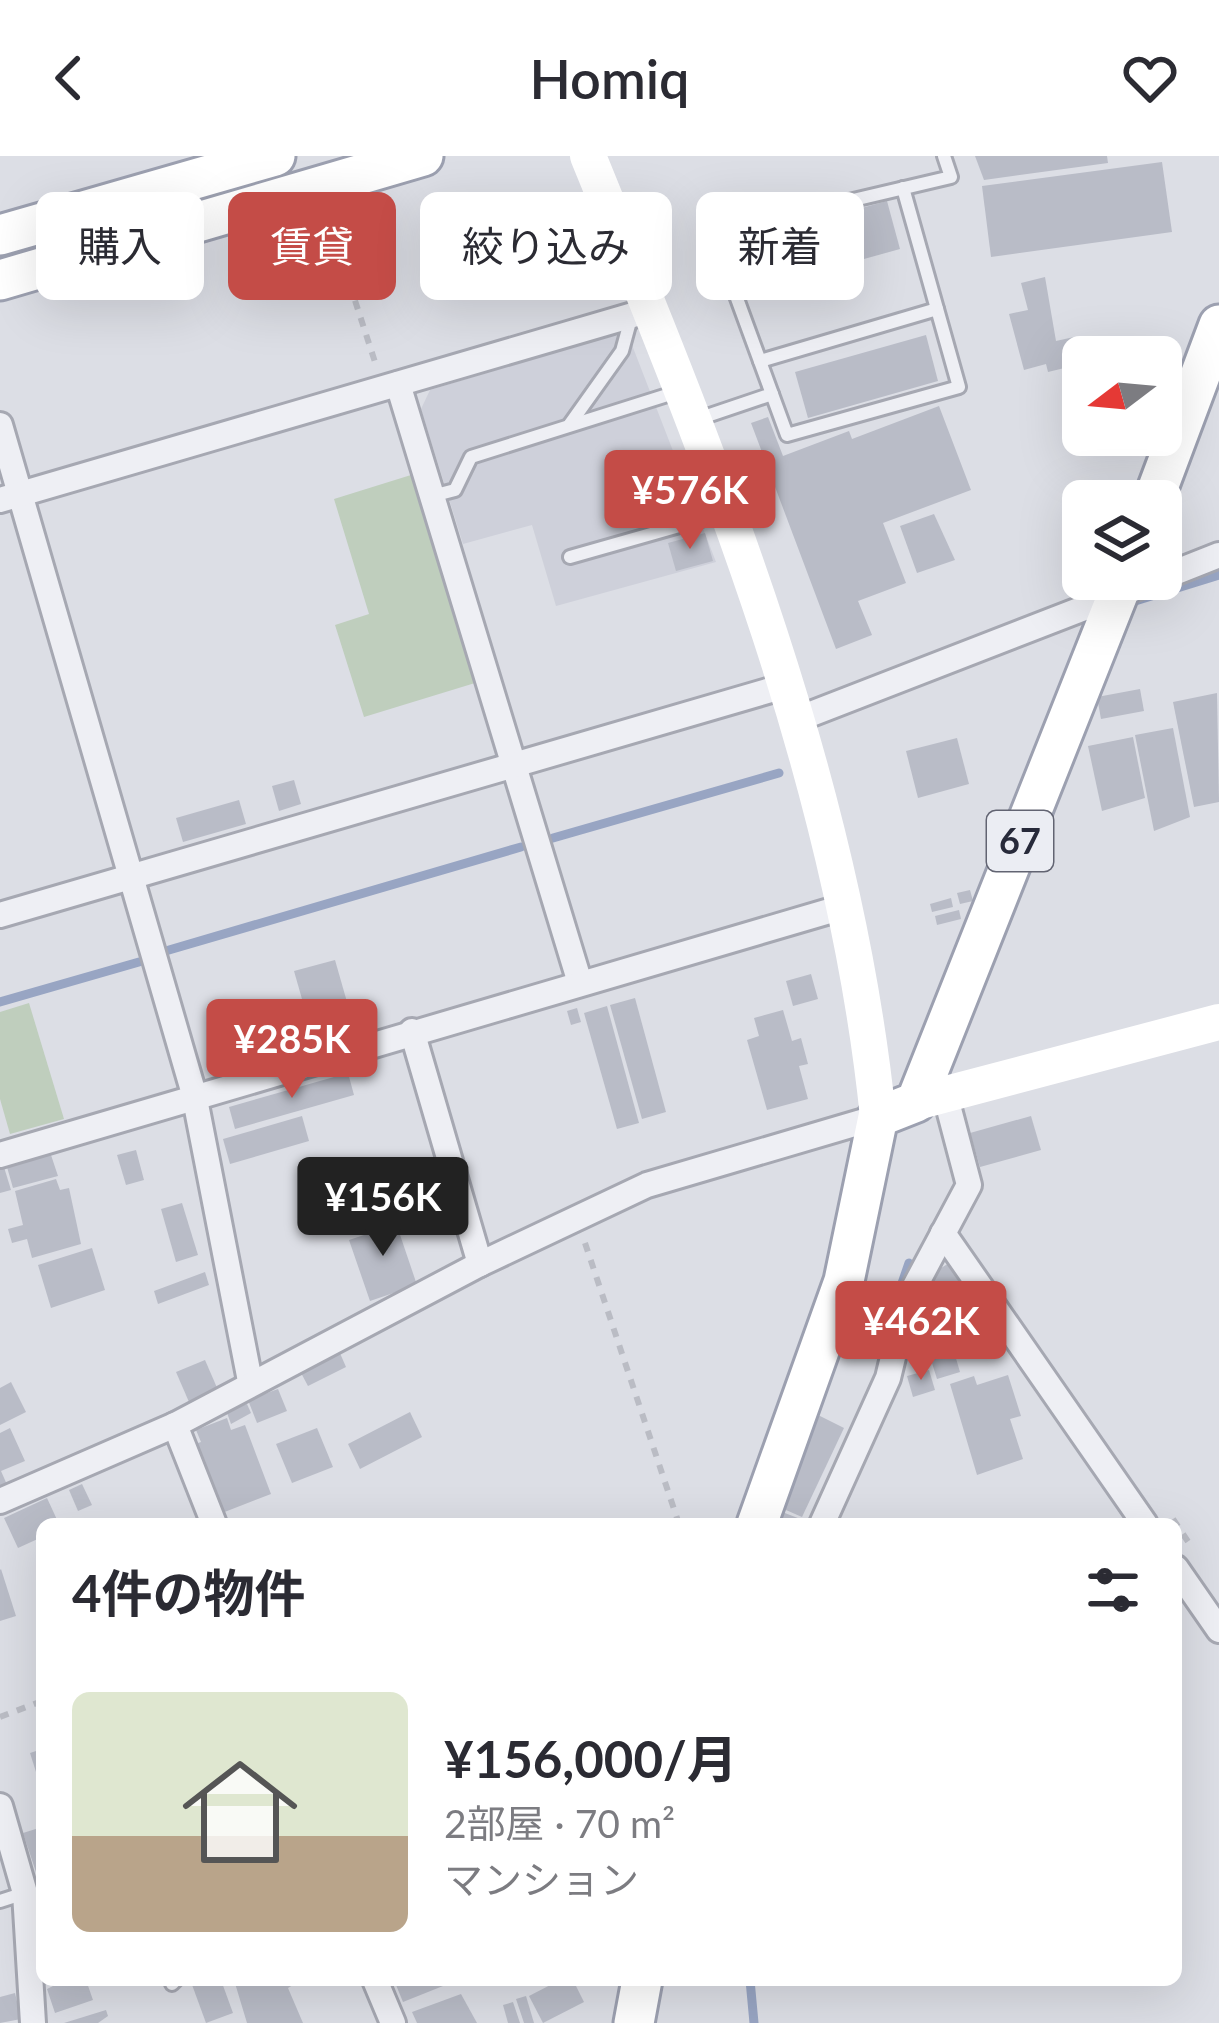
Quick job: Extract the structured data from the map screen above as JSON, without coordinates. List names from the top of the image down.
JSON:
{
  "streets": {
    "main road": ["67"]
  },
  "north": "left",
  "page": {
    "header": "Homiq",
    "chip": [
      "購入",
      "賃貸",
      "絞り込み",
      "新着"
    ],
    "price": [
      "¥576K",
      "¥285K",
      "¥156K",
      "¥462K"
    ],
    "heading": "4件の物件",
    "list": [
      {
        "name": "¥156,000/月",
        "note": "2部屋 · 70 m² · マンション"
      }
    ]
  }
}
